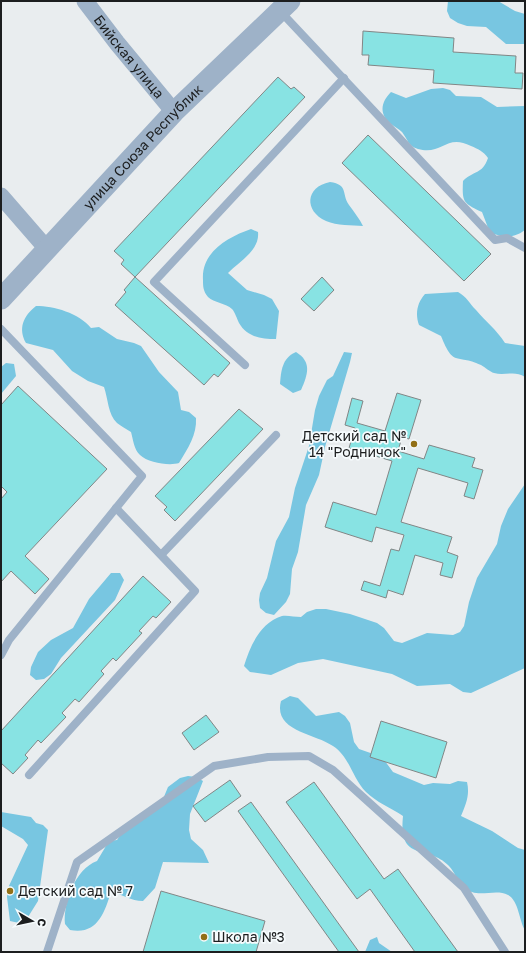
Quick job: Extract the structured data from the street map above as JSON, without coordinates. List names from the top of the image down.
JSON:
{
  "streets": {
    "street": ["Бийская улица", "улица Союза Республик"]
  },
  "crossings": [
    ["Бийская улица", "улица Союза Республик"]
  ],
  "places": ["Детский сад № 14 \"Родничок\"", "Детский сад № 7", "Школа №3"],
  "north": "right"
}
